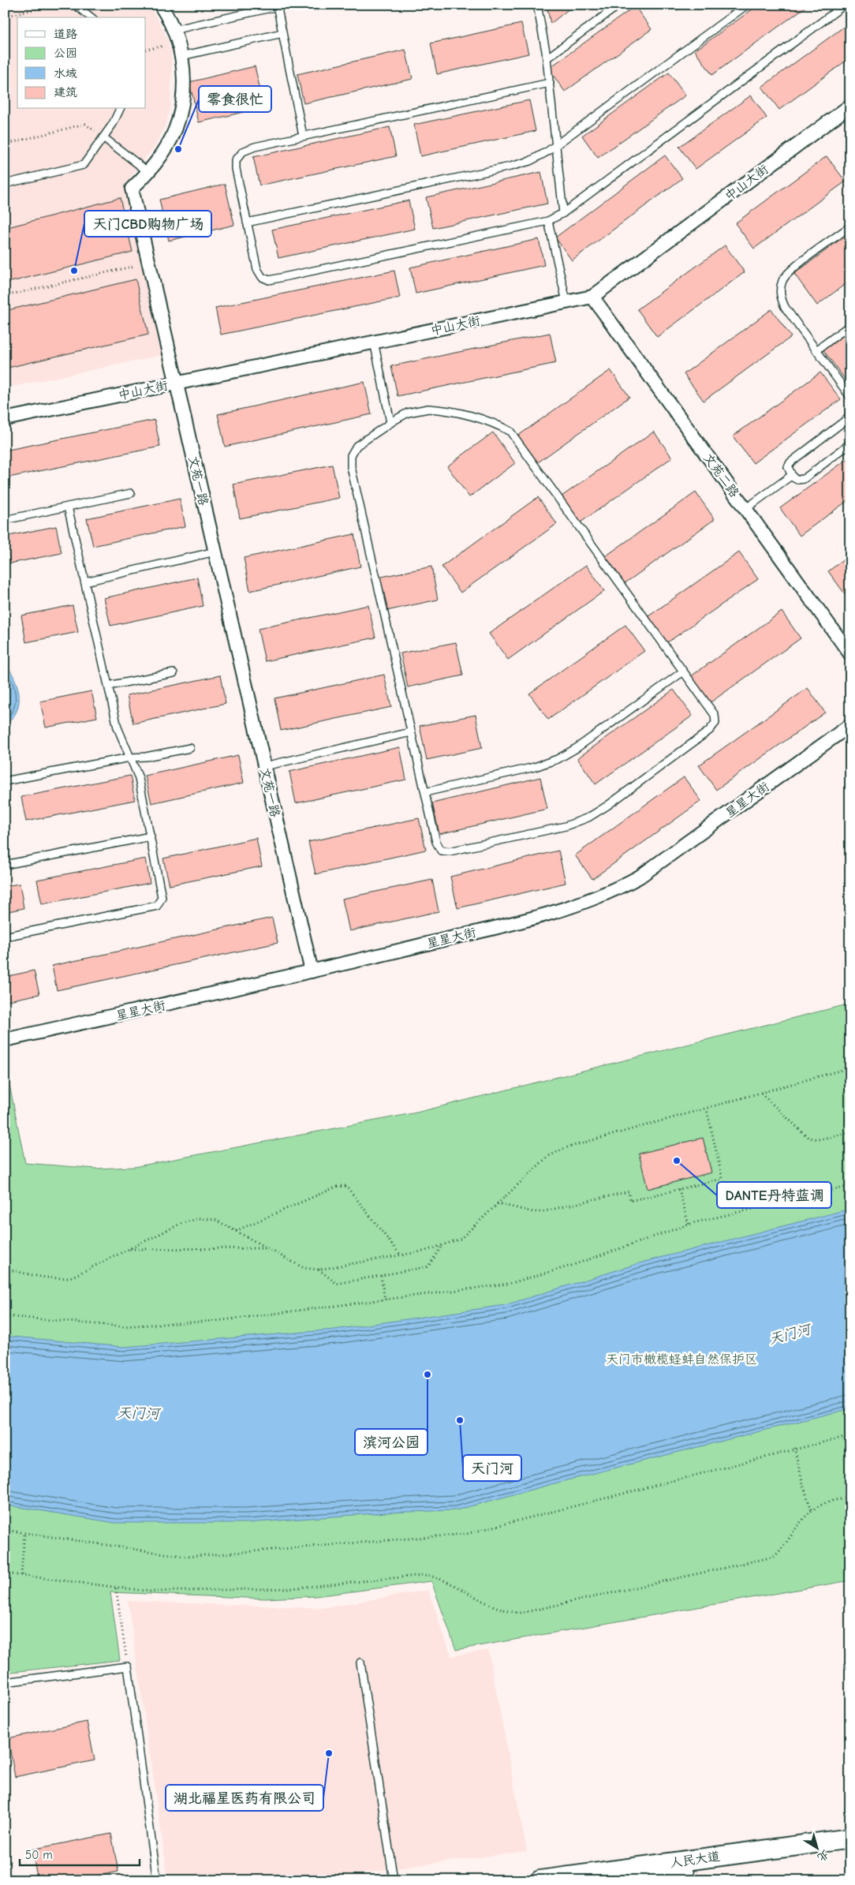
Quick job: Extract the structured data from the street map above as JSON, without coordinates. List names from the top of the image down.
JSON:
{
  "streets": {
    "main road": ["人民大道"],
    "street": [
      "中山大街",
      "文苑二路",
      "文苑一路",
      "星星大街"
    ]
  },
  "crossings": [
    ["中山大街", "文苑二路"],
    ["中山大街", "文苑一路"],
    ["文苑一路", "星星大街"]
  ],
  "water": ["天门河"],
  "parks": ["天门市橄榄蛏蚌自然保护区"],
  "places": [
    "零食很忙",
    "天门CBD购物广场",
    "DANTE丹特蓝调",
    "滨河公园",
    "天门河",
    "湖北福星医药有限公司"
  ],
  "legend": [
    "道路",
    "公园",
    "水域",
    "建筑"
  ],
  "scale_bar": "50 m",
  "north": "bottom right"
}
